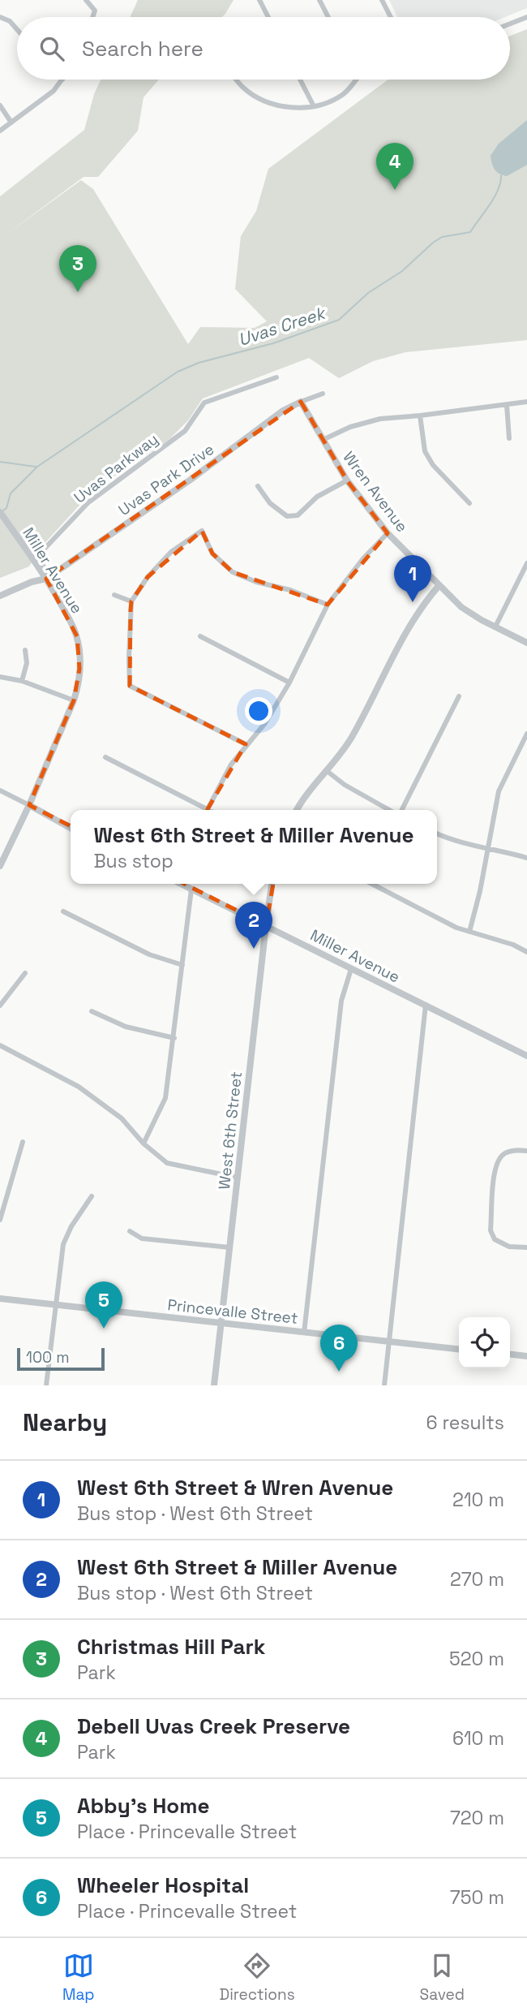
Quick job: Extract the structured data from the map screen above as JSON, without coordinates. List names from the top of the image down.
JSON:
{
  "streets": {
    "street": [
      "Uvas Parkway",
      "Uvas Park Drive",
      "Wren Avenue",
      "Miller Avenue",
      "West 6th Street",
      "Princevalle Street"
    ]
  },
  "crossings": [
    ["Uvas Parkway", "Uvas Park Drive"],
    ["Uvas Parkway", "Miller Avenue"],
    ["Uvas Park Drive", "Wren Avenue"],
    ["Uvas Park Drive", "Miller Avenue"],
    ["Miller Avenue", "West 6th Street"],
    ["West 6th Street", "Princevalle Street"]
  ],
  "water": ["Uvas Creek"],
  "scale_bar": "100 m",
  "page": {
    "search": "Search here",
    "pins": [
      "4",
      "3",
      "1",
      "2",
      "5",
      "6"
    ],
    "popup": ["West 6th Street & Miller Avenue", "Bus stop"],
    "scale": "100 m",
    "heading": ["Nearby", "6 results"],
    "list": [
      {
        "mark": "1",
        "name": "West 6th Street & Wren Avenue",
        "note": "Bus stop · West 6th Street",
        "value": "210 m"
      },
      {
        "mark": "2",
        "name": "West 6th Street & Miller Avenue",
        "note": "Bus stop · West 6th Street",
        "value": "270 m"
      },
      {
        "mark": "3",
        "name": "Christmas Hill Park",
        "note": "Park",
        "value": "520 m"
      },
      {
        "mark": "4",
        "name": "Debell Uvas Creek Preserve",
        "note": "Park",
        "value": "610 m"
      },
      {
        "mark": "5",
        "name": "Abby's Home",
        "note": "Place · Princevalle Street",
        "value": "720 m"
      },
      {
        "mark": "6",
        "name": "Wheeler Hospital",
        "note": "Place · Princevalle Street",
        "value": "750 m"
      }
    ],
    "nav": ["Map", "Directions", "Saved"]
  }
}
